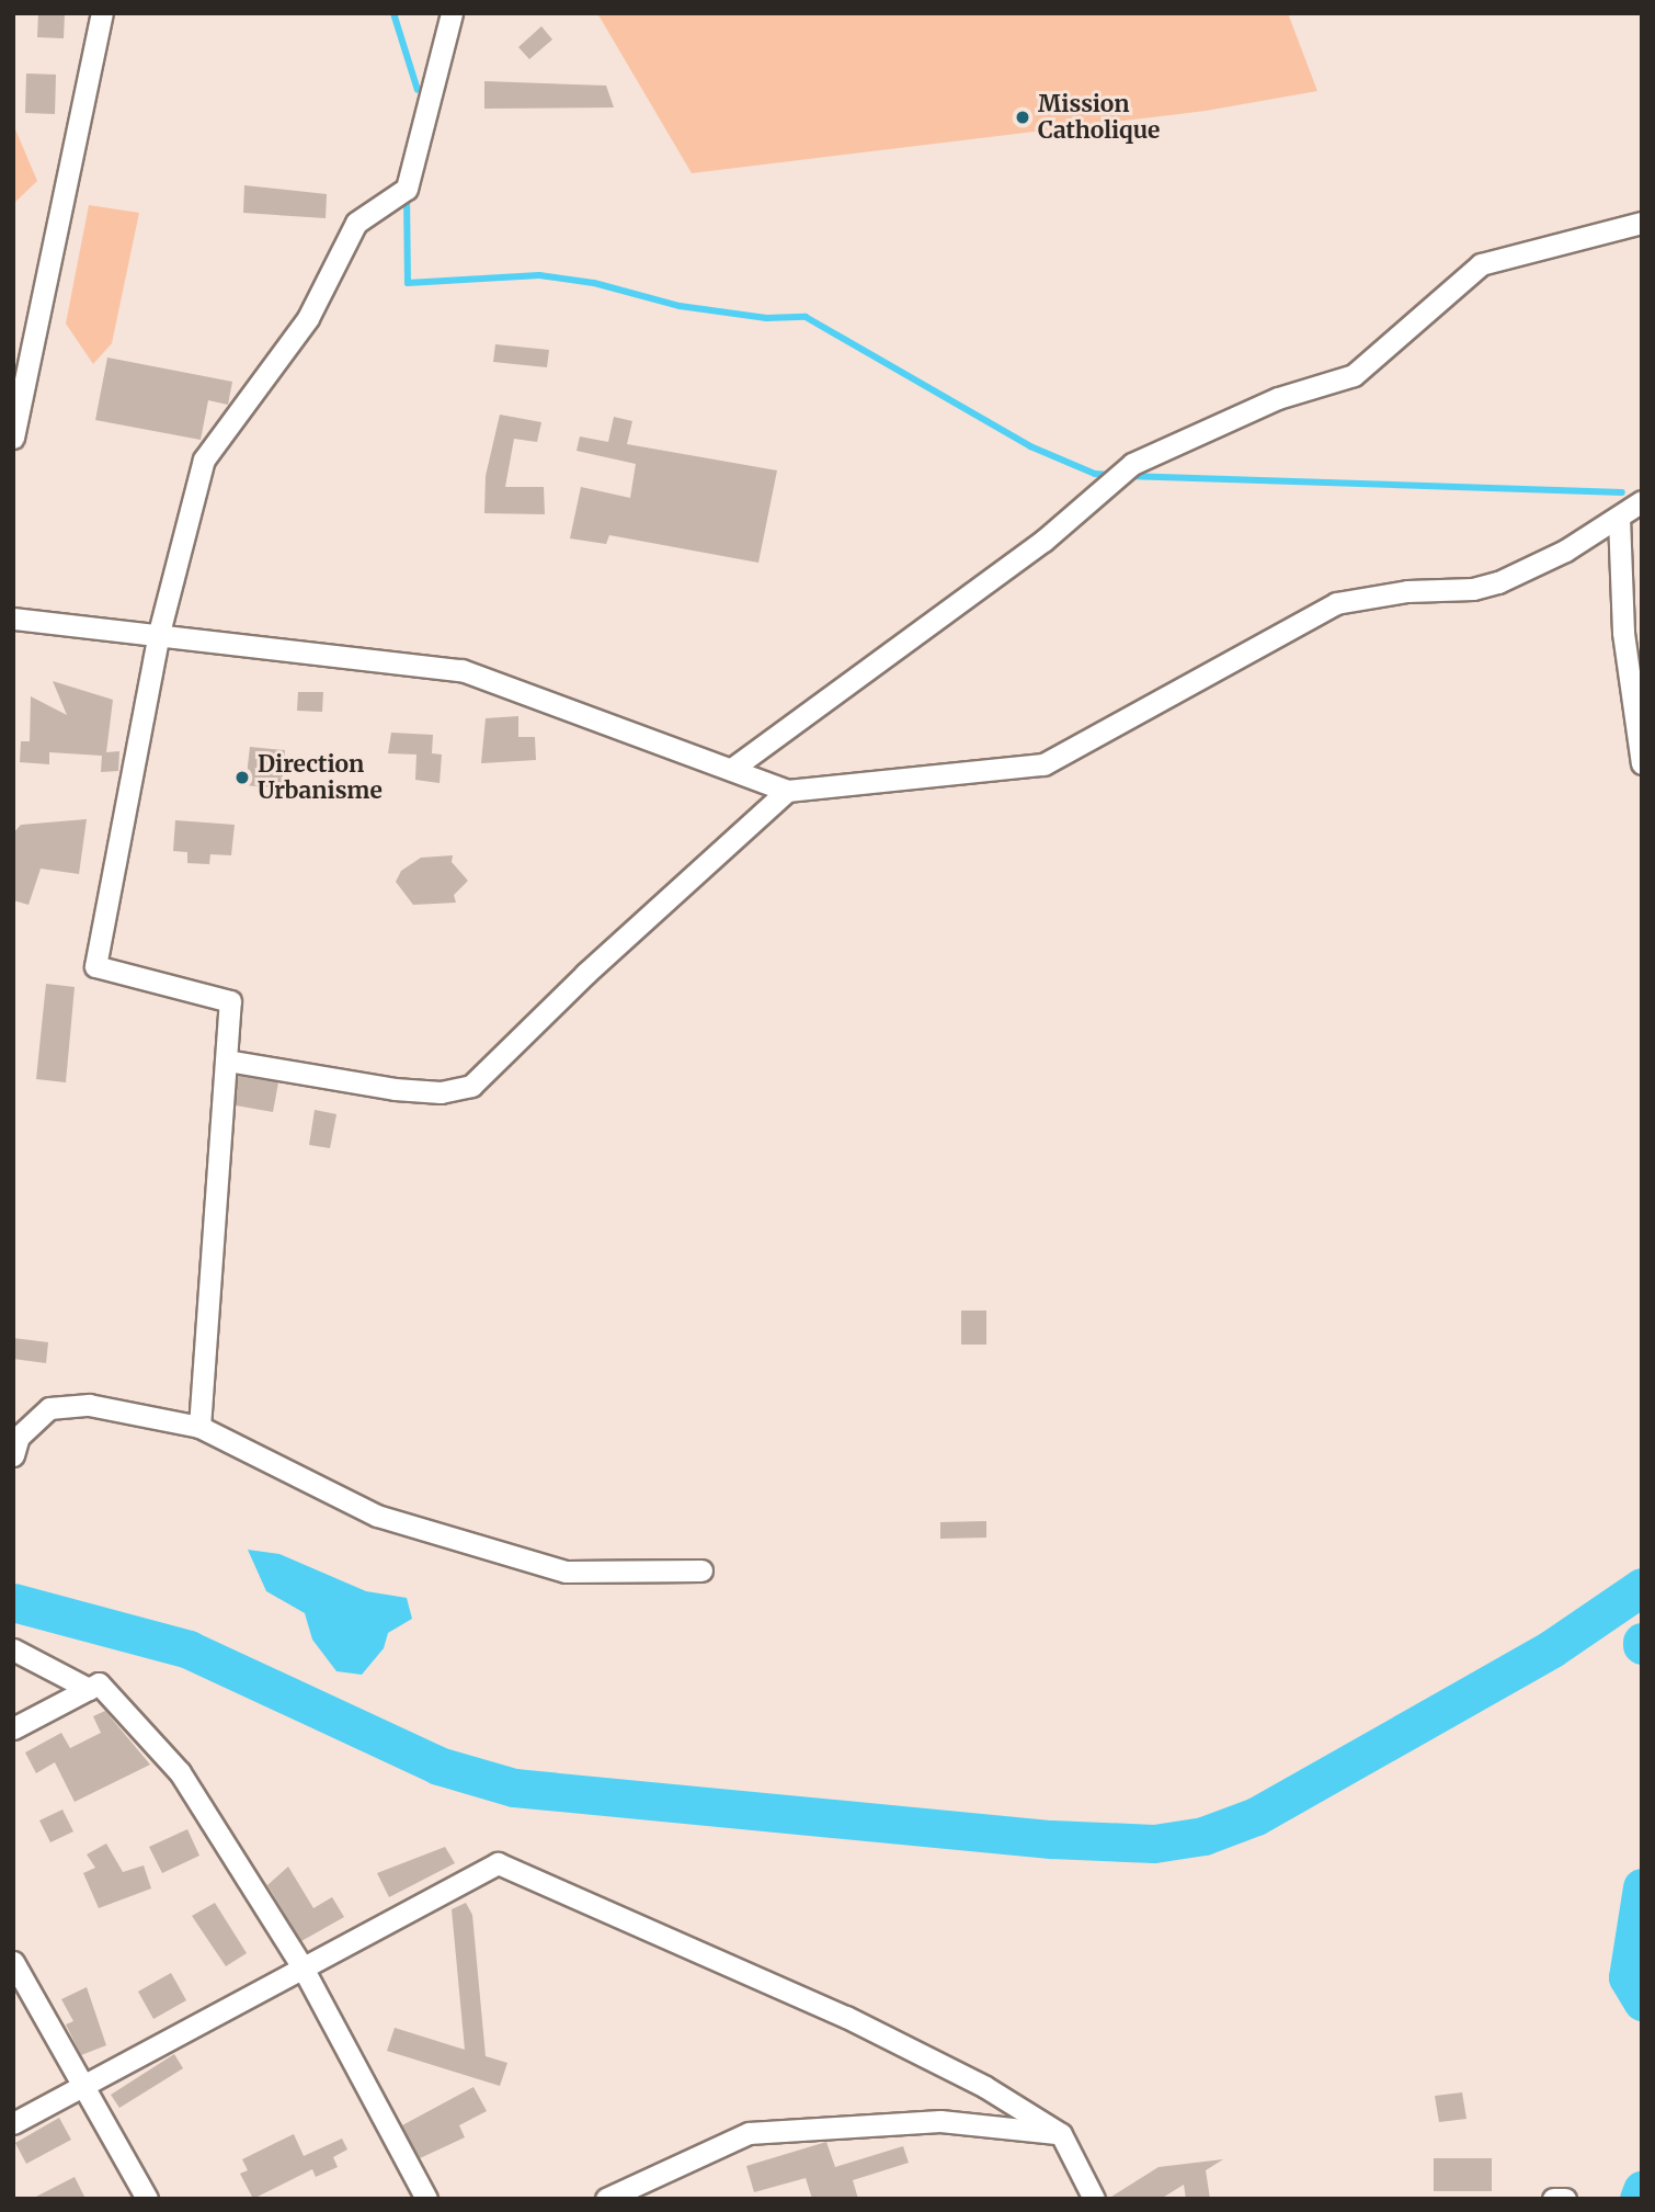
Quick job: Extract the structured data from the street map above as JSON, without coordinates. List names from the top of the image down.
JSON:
{
  "places": ["Mission Catholique", "Direction Urbanisme"]
}
